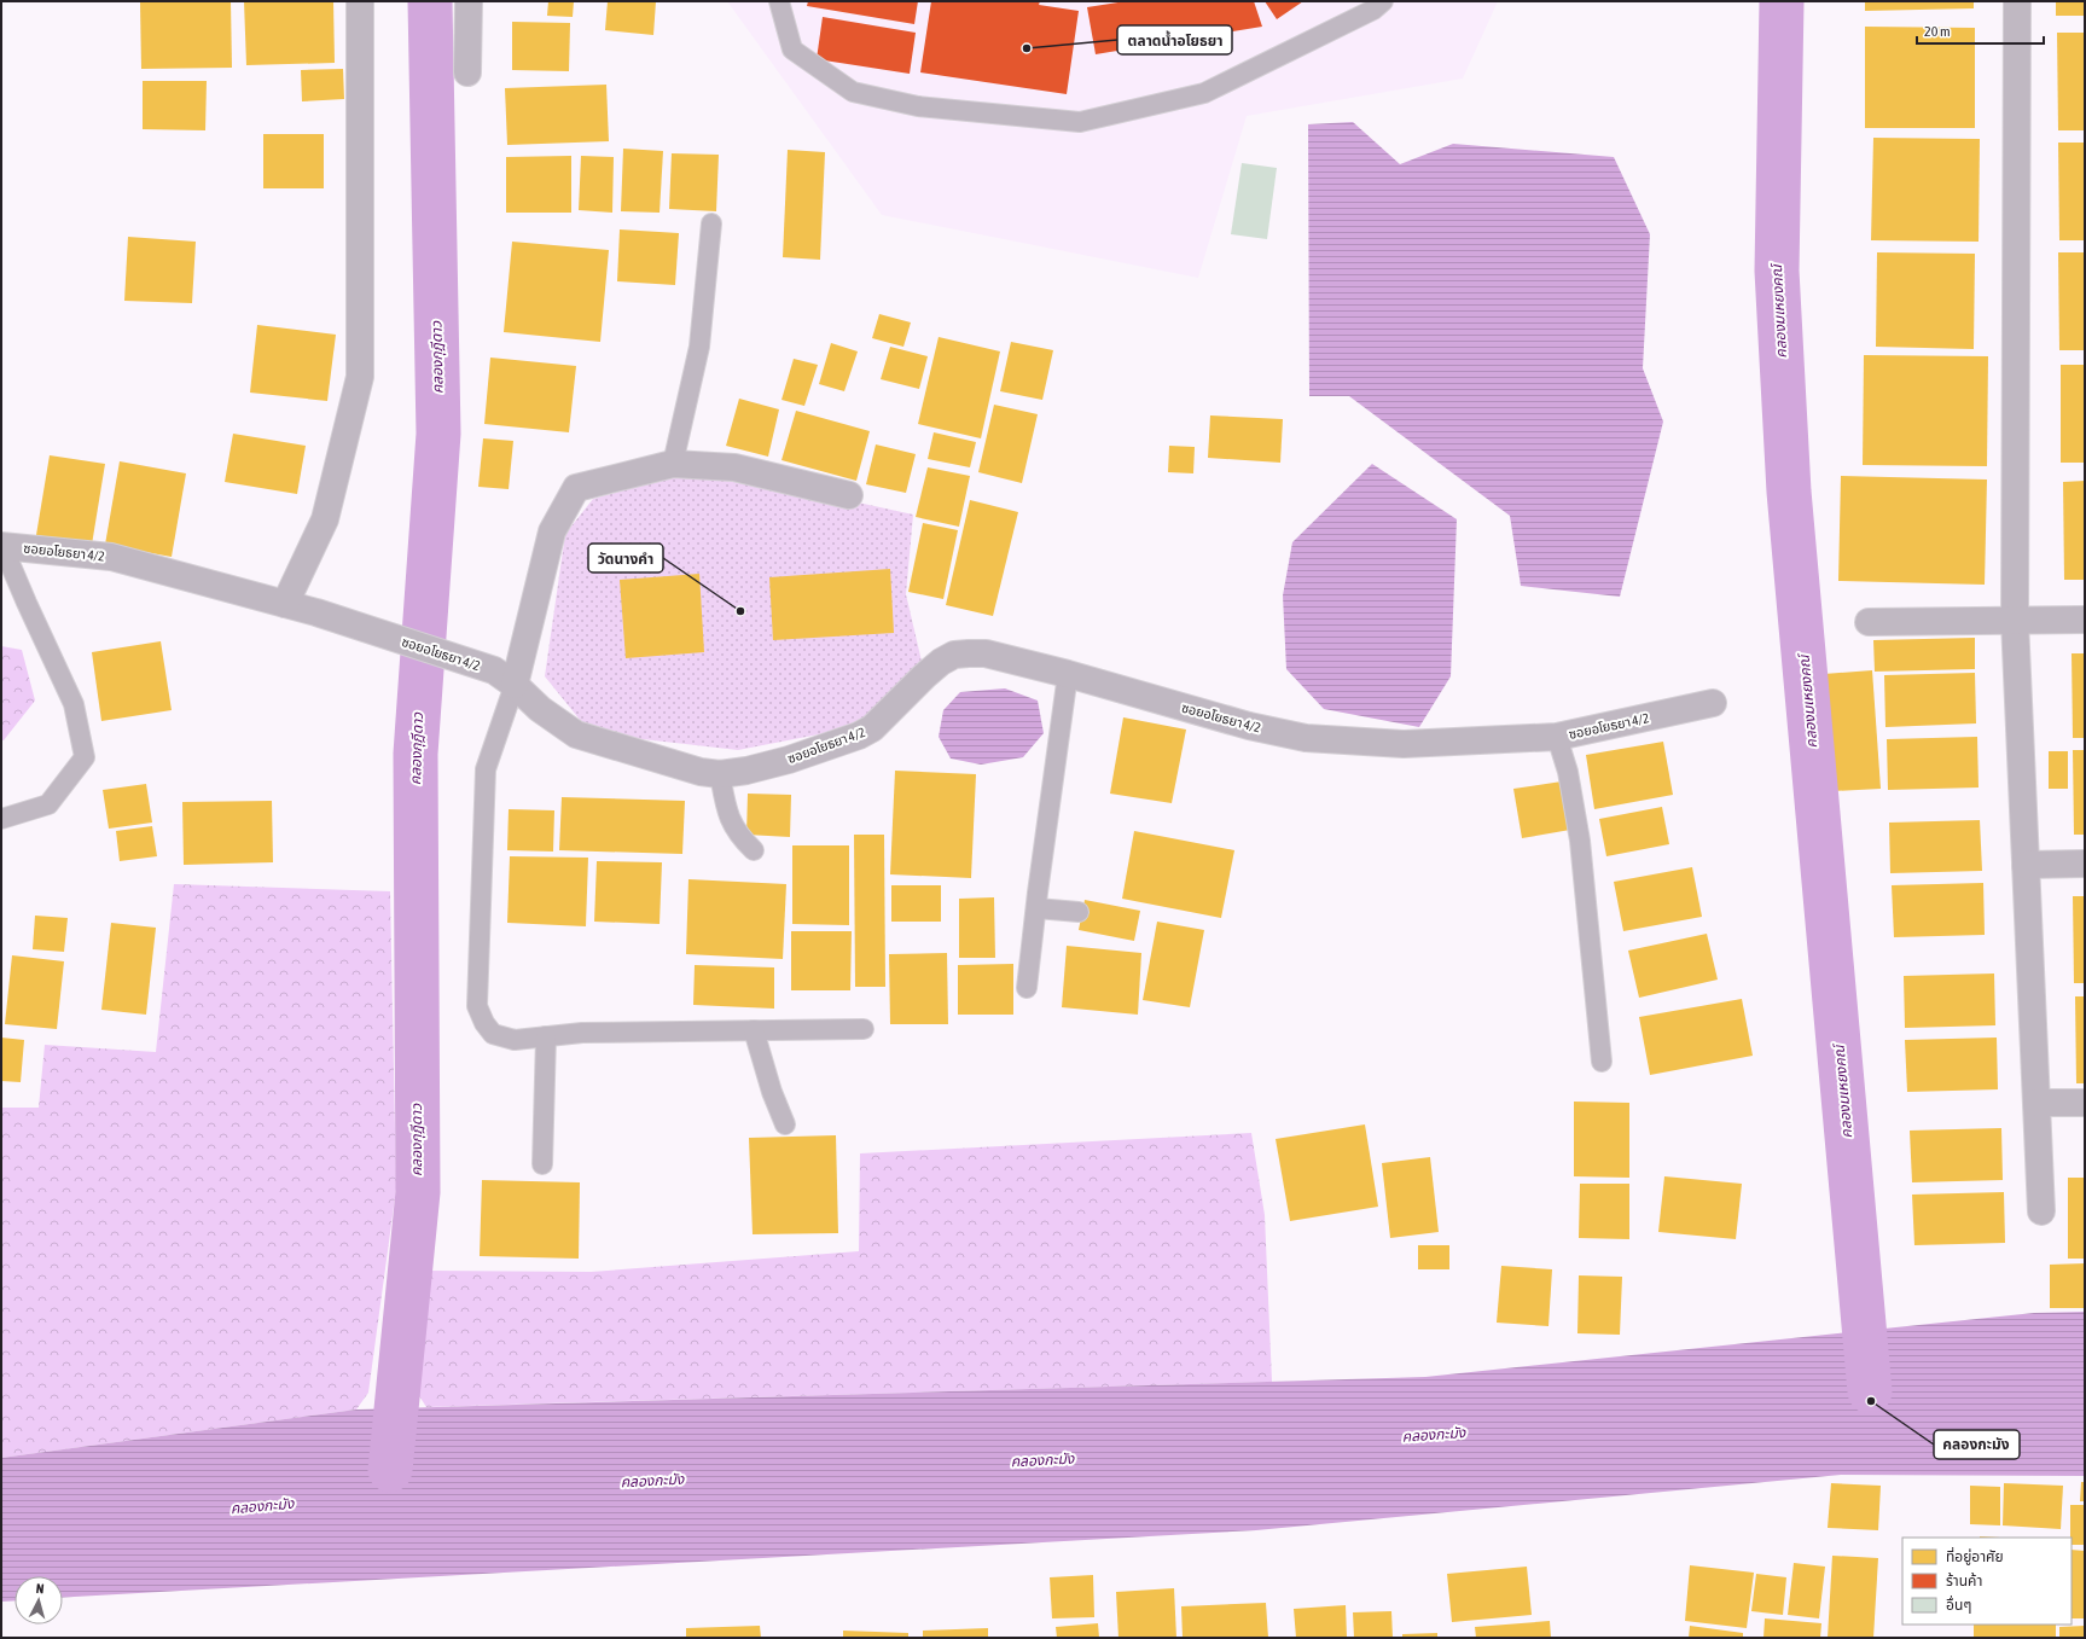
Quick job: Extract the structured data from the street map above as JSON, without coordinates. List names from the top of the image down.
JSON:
{
  "streets": {
    "street": ["ซอยอโยธยา 4/2"]
  },
  "water": ["คลองมเหยงคณ์", "คลองกุฎีดาว", "คลองกะมัง"],
  "places": ["ตลาดน้ำอโยธยา", "วัดนางคำ", "คลองกะมัง"],
  "legend": ["ที่อยู่อาศัย", "ร้านค้า", "อื่นๆ"],
  "scale_bar": "20 m",
  "north": "top"
}
